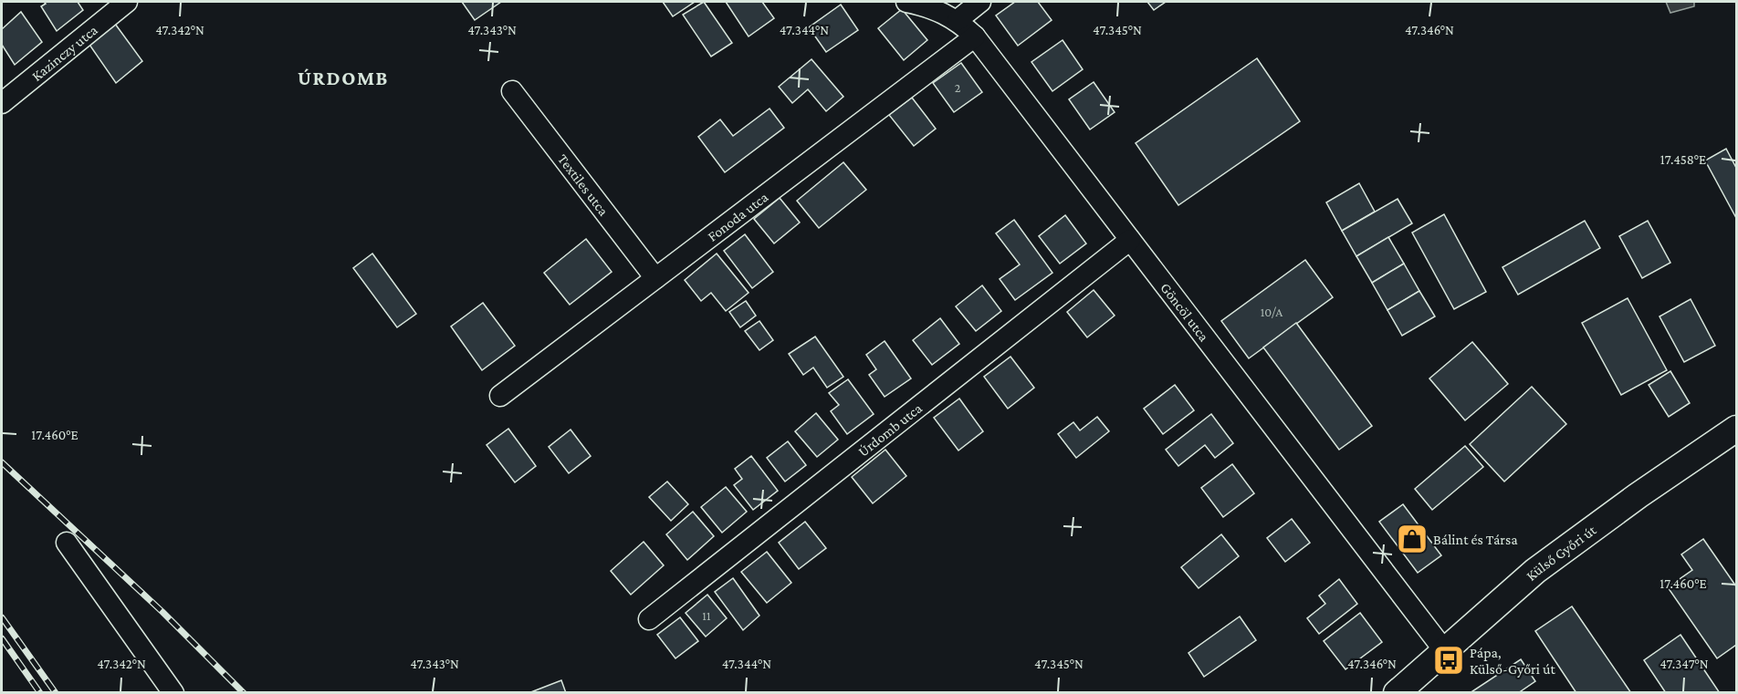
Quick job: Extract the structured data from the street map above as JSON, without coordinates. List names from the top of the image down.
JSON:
{
  "streets": {
    "main road": ["Külső Győri út"],
    "street": [
      "Kazinczy utca",
      "Textiles utca",
      "Fonoda utca",
      "Göncöl utca",
      "Úrdomb utca"
    ]
  },
  "crossings": [
    ["Textiles utca", "Fonoda utca"],
    ["Fonoda utca", "Göncöl utca"],
    ["Göncöl utca", "Úrdomb utca"],
    ["Göncöl utca", "Külső Győri út"]
  ],
  "districts": ["ÚRDOMB"],
  "places": {
    "shop": ["Bálint és Társa"],
    "bus stop": ["Pápa, Külső-Győri út"]
  },
  "house_numbers": ["2", "10/A", "11"],
  "coordinates": [
    "47.342°N",
    "47.343°N",
    "47.344°N",
    "47.345°N",
    "47.346°N",
    "17.458°E",
    "17.460°E",
    "47.347°N"
  ]
}
